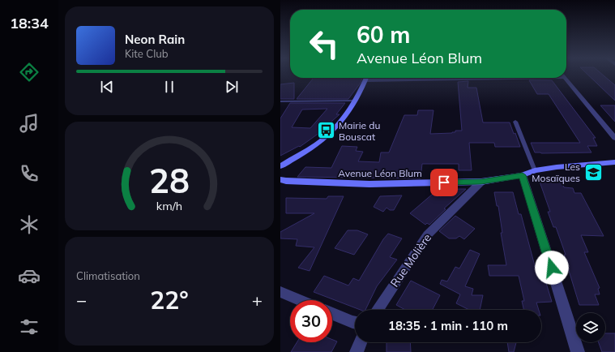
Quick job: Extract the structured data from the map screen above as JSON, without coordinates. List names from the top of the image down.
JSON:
{
  "streets": {
    "street": ["Avenue Léon Blum", "Rue Molière"]
  },
  "crossings": [
    ["Avenue Léon Blum", "Rue Molière"]
  ],
  "places": {
    "bus stop": ["Mairie du Bouscat"],
    "school or university": ["Les Mosaïques"]
  },
  "page": {
    "tabs": "18:34",
    "turn": ["60 m", "Avenue Léon Blum"],
    "song": ["Neon Rain", "Kite Club"],
    "tile": "Climatisation",
    "heat": ["−", "22°", "+"],
    "limit": "30",
    "trip": "18:35 · 1 min · 110 m",
    "gauge": ["28", "km/h"]
  }
}
